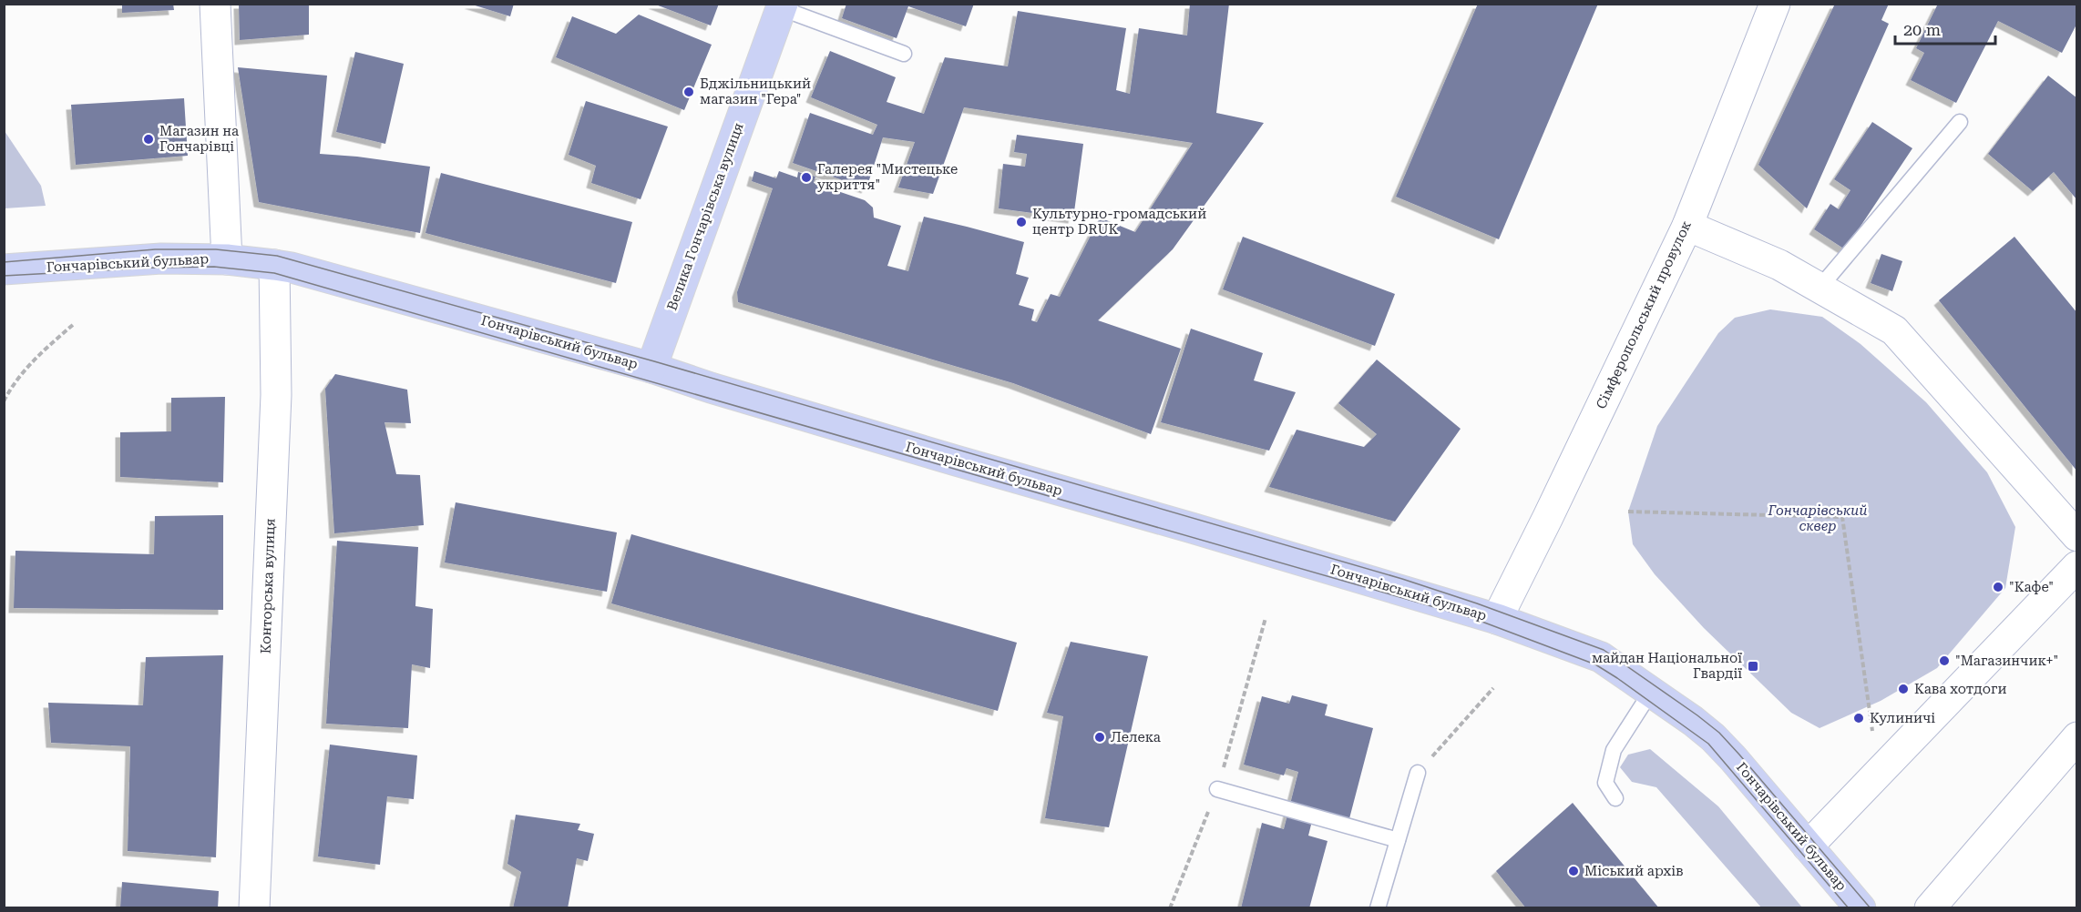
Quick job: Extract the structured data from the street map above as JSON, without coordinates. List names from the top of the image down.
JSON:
{
  "streets": {
    "main road": ["Велика Гончарівська вулиця", "Гончарівський бульвар"],
    "street": ["Сімферопольський провулок", "Конторська вулиця"]
  },
  "crossings": [
    ["Велика Гончарівська вулиця", "Гончарівський бульвар"],
    ["Гончарівський бульвар", "Сімферопольський провулок"],
    ["Гончарівський бульвар", "Конторська вулиця"]
  ],
  "parks": ["Гончарівський сквер"],
  "places": {
    "other": [
      "Бджільницький магазин \"Гера\"",
      "Магазин на Гончарівці",
      "Галерея \"Мистецьке укриття\"",
      "Культурно-громадський центр DRUK",
      "\"Кафе\"",
      "\"Магазинчик+\"",
      "Кава хотдоги",
      "Кулиничі",
      "Лелека",
      "Міський архів"
    ],
    "transit": ["майдан Національної Гвардії"]
  },
  "scale_bar": "20 m"
}
